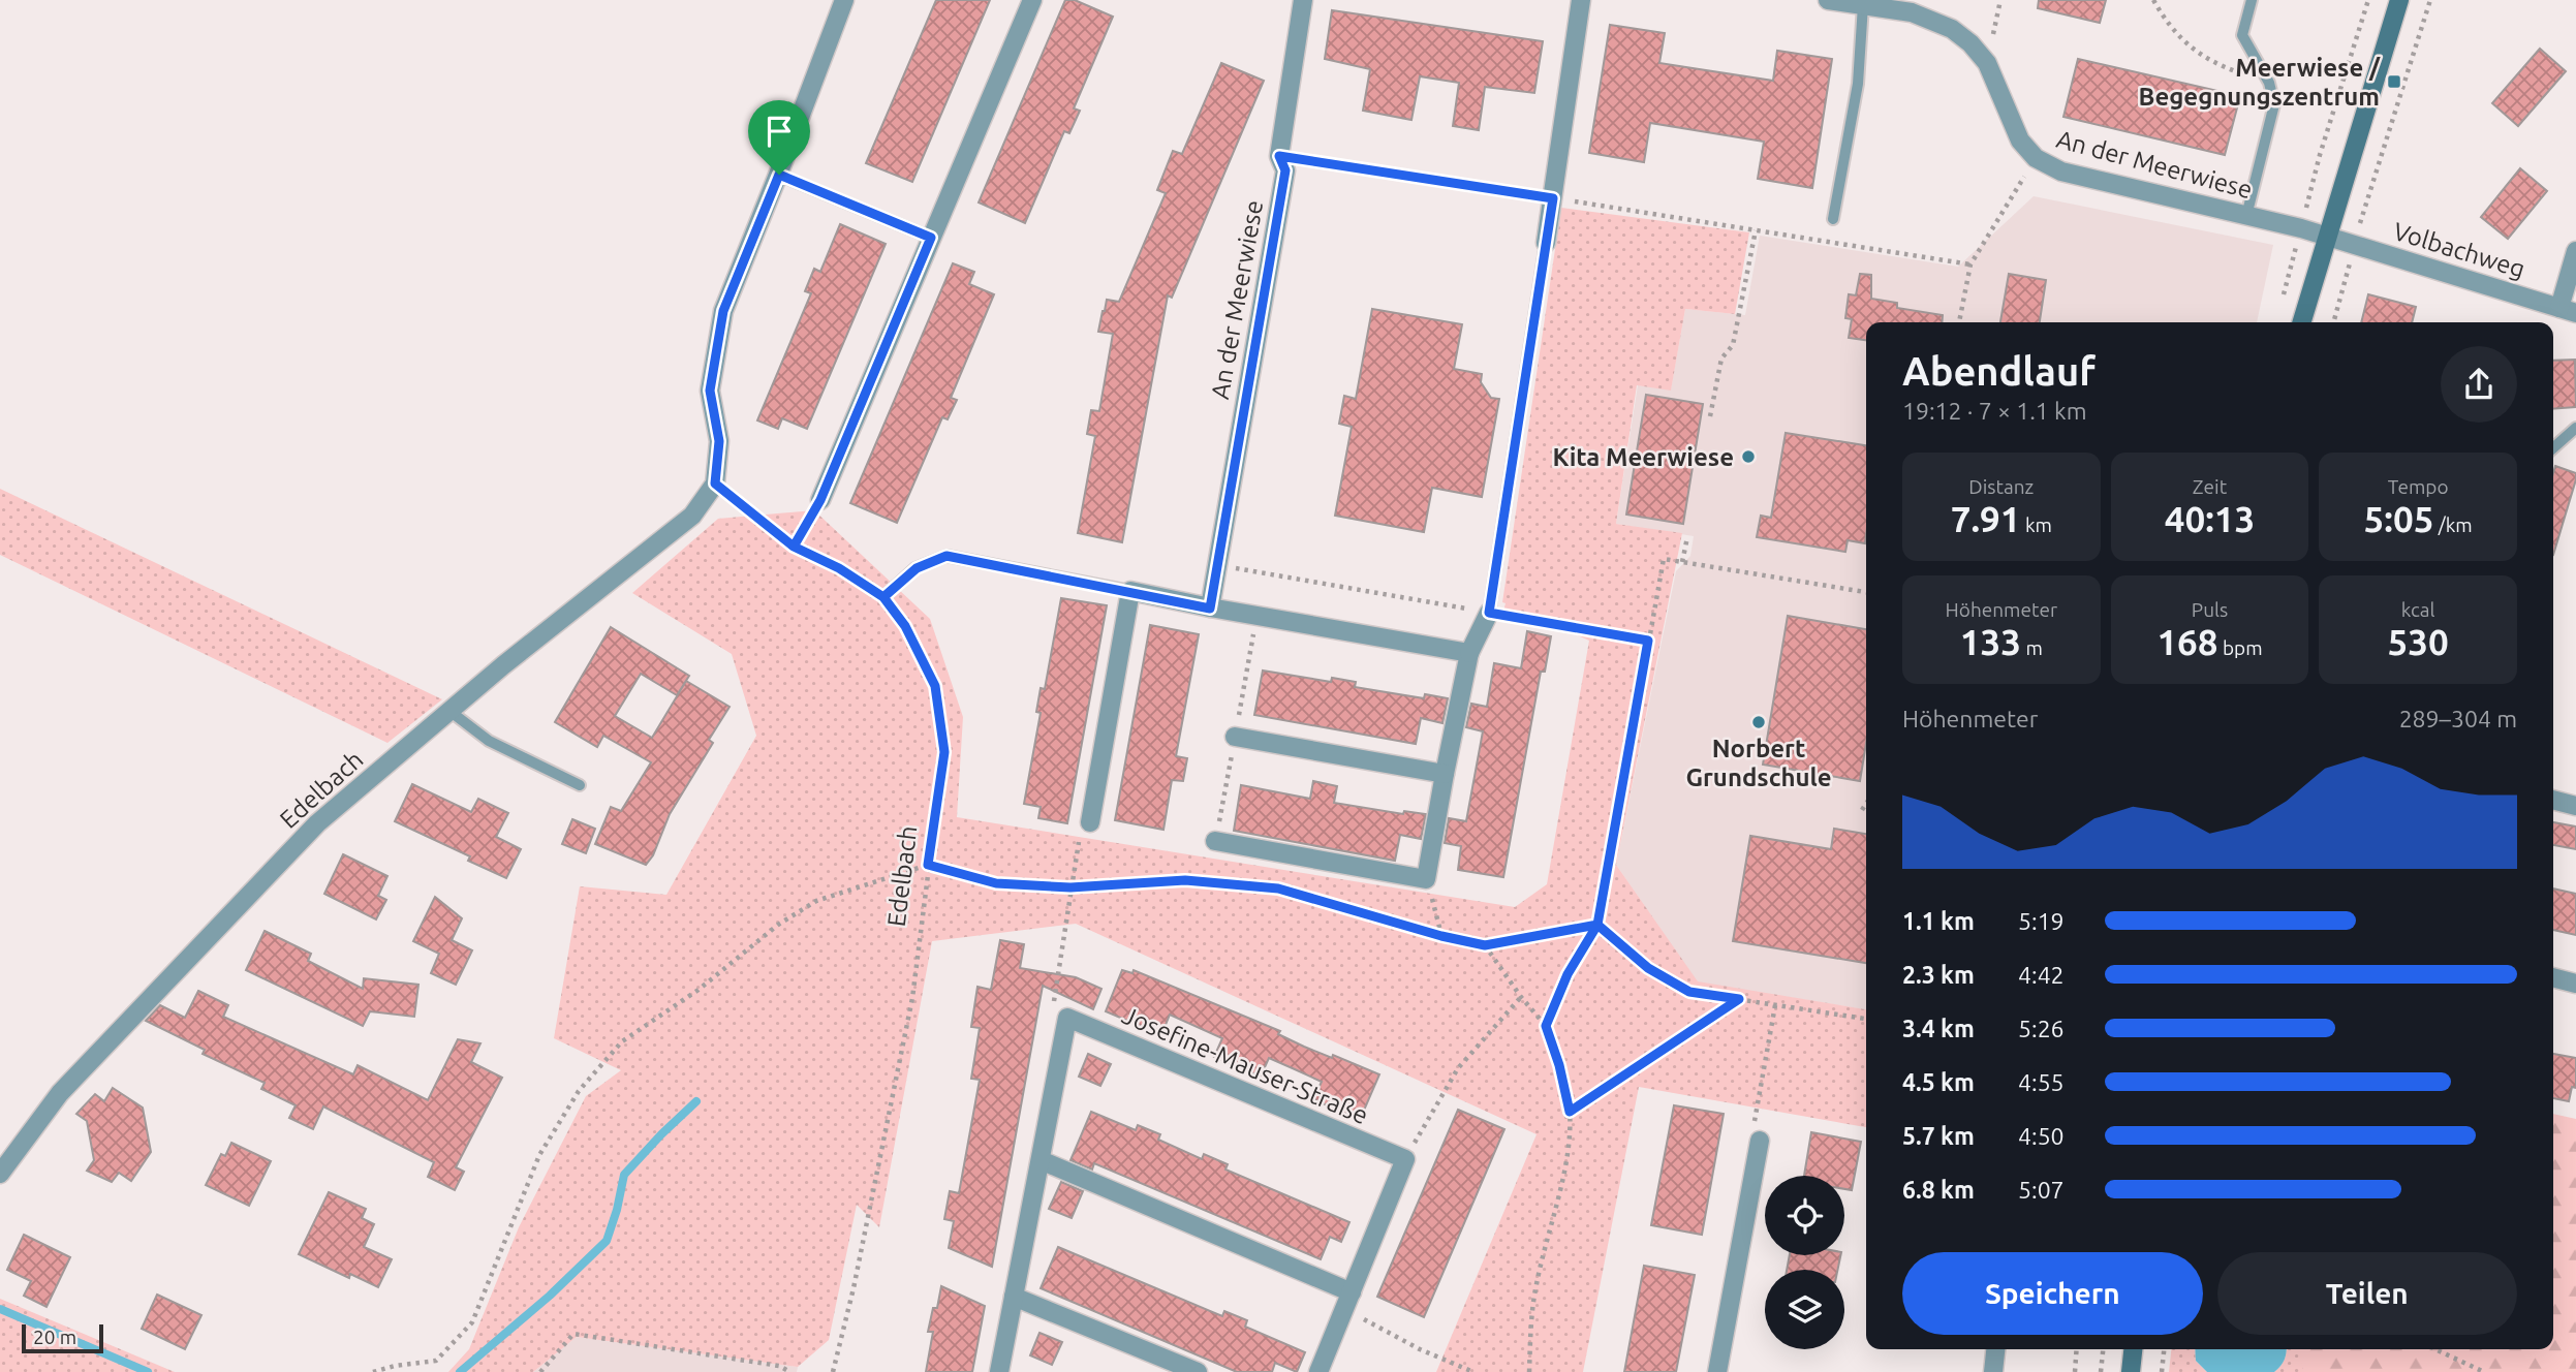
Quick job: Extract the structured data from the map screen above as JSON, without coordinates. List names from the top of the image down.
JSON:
{
  "streets": {
    "street": [
      "An der Meerwiese",
      "Volbachweg",
      "Edelbach",
      "Josefine-Mauser-Straße"
    ]
  },
  "crossings": [
    ["An der Meerwiese", "Volbachweg"]
  ],
  "places": {
    "transit": ["Meerwiese / Begegnungszentrum"],
    "other": ["Kita Meerwiese", "Norbert Grundschule"]
  },
  "scale_bar": "20 m",
  "page": {
    "heading": ["Abendlauf", "19:12 · 7 × 1.1 km"],
    "stats": [
      ["Distanz", "7.91 km"],
      ["Zeit", "40:13"],
      ["Tempo", "5:05 /km"],
      ["Höhenmeter", "133 m"],
      ["Puls", "168 bpm"],
      ["kcal", "530"]
    ],
    "chart": ["Höhenmeter", "289–304 m"],
    "list": [
      {
        "name": "1.1 km",
        "note": "5:19"
      },
      {
        "name": "2.3 km",
        "note": "4:42"
      },
      {
        "name": "3.4 km",
        "note": "5:26"
      },
      {
        "name": "4.5 km",
        "note": "4:55"
      },
      {
        "name": "5.7 km",
        "note": "4:50"
      },
      {
        "name": "6.8 km",
        "note": "5:07"
      }
    ],
    "buttons": ["Speichern", "Teilen"],
    "scale": "20 m"
  }
}
